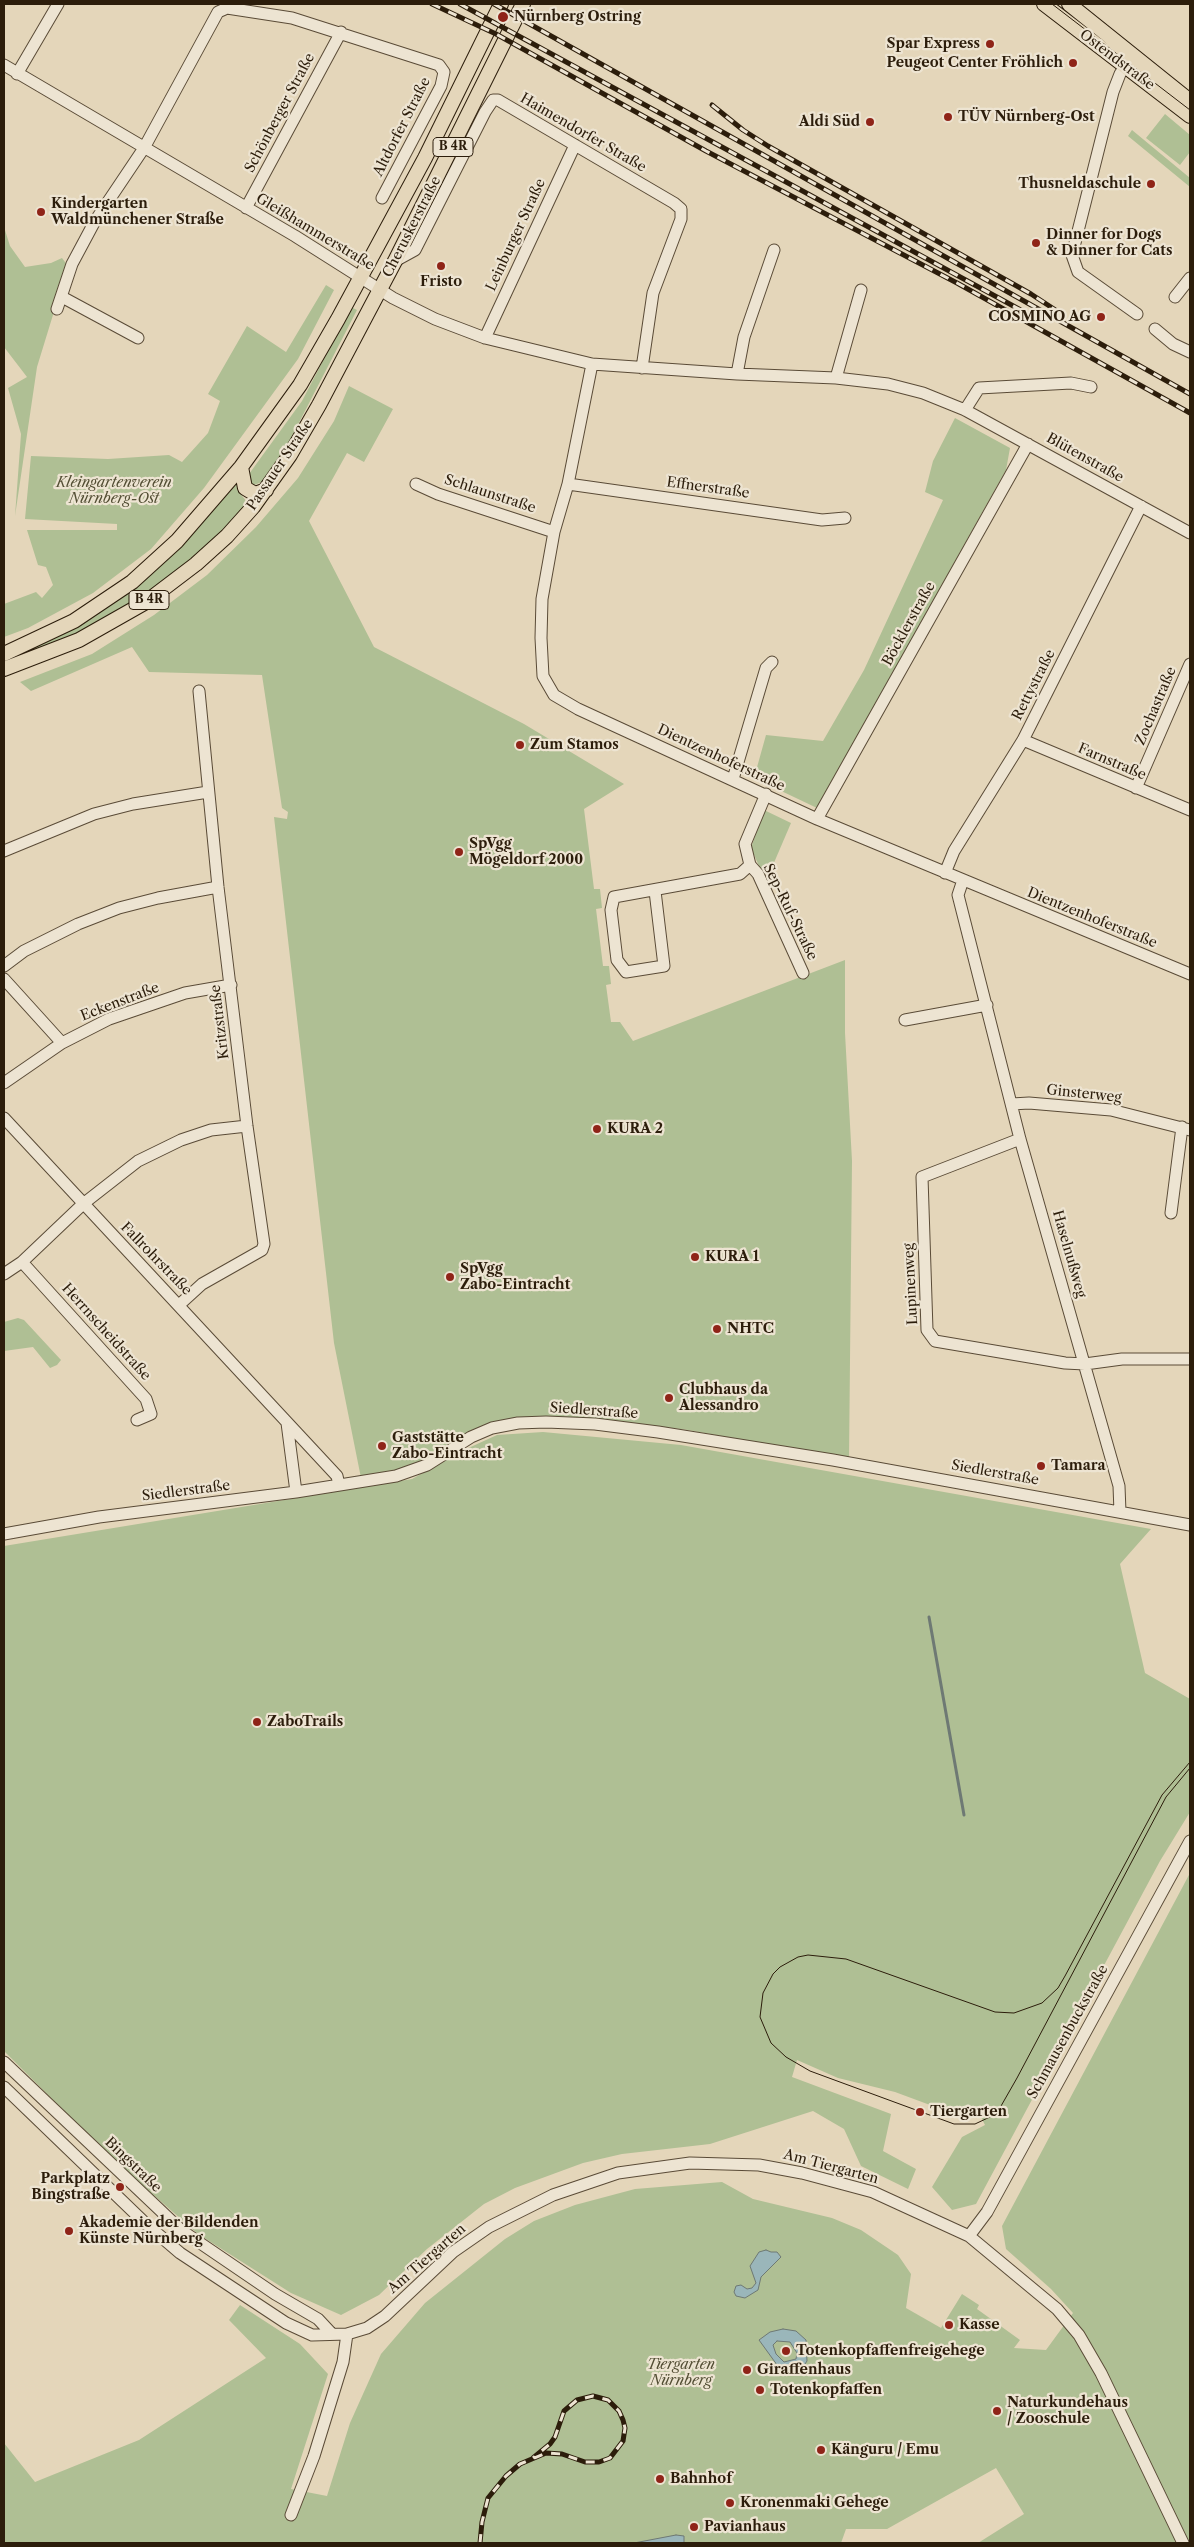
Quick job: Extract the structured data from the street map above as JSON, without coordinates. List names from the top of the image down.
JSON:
{
  "streets": {
    "main road": [
      "Ostendstraße",
      "B 4R",
      "Cheruskerstraße",
      "Passauer Straße"
    ],
    "street": [
      "Schönberger Straße",
      "Altdorfer Straße",
      "Haimendorfer Straße",
      "Gleißhammerstraße",
      "Leinburger Straße",
      "Blütenstraße",
      "Effnerstraße",
      "Schlaunstraße",
      "Böcklerstraße",
      "Rettystraße",
      "Zochastraße",
      "Dientzenhoferstraße",
      "Farnstraße",
      "Sep-Ruf-Straße",
      "Eckenstraße",
      "Kritzstraße",
      "Ginsterweg",
      "Haselnußweg",
      "Fallrohrstraße",
      "Lupinenweg",
      "Herrnscheidstraße",
      "Siedlerstraße",
      "Schmausenbuckstraße",
      "Bingstraße",
      "Am Tiergarten"
    ]
  },
  "crossings": [
    ["Schönberger Straße", "Altdorfer Straße"],
    ["Schönberger Straße", "Gleißhammerstraße"],
    ["Altdorfer Straße", "Gleißhammerstraße"],
    ["Haimendorfer Straße", "Cheruskerstraße"],
    ["Haimendorfer Straße", "Gleißhammerstraße"],
    ["Haimendorfer Straße", "Leinburger Straße"],
    ["Cheruskerstraße", "Gleißhammerstraße"],
    ["Cheruskerstraße", "Passauer Straße"],
    ["Gleißhammerstraße", "Leinburger Straße"],
    ["Gleißhammerstraße", "Blütenstraße"],
    ["Gleißhammerstraße", "Passauer Straße"],
    ["Gleißhammerstraße", "Dientzenhoferstraße"],
    ["Blütenstraße", "Böcklerstraße"],
    ["Blütenstraße", "Rettystraße"],
    ["Effnerstraße", "Dientzenhoferstraße"],
    ["Schlaunstraße", "Dientzenhoferstraße"],
    ["Böcklerstraße", "Dientzenhoferstraße"],
    ["Rettystraße", "Dientzenhoferstraße"],
    ["Rettystraße", "Farnstraße"],
    ["Zochastraße", "Farnstraße"],
    ["Dientzenhoferstraße", "Sep-Ruf-Straße"],
    ["Dientzenhoferstraße", "Haselnußweg"],
    ["Eckenstraße", "Kritzstraße"],
    ["Kritzstraße", "Fallrohrstraße"],
    ["Ginsterweg", "Haselnußweg"],
    ["Haselnußweg", "Lupinenweg"],
    ["Haselnußweg", "Siedlerstraße"],
    ["Fallrohrstraße", "Siedlerstraße"],
    ["Schmausenbuckstraße", "Am Tiergarten"]
  ],
  "parks": ["Kleingartenverein Nürnberg-Ost", "Tiergarten Nürnberg"],
  "places": [
    "Nürnberg Ostring",
    "Spar Express",
    "Peugeot Center Fröhlich",
    "TÜV Nürnberg-Ost",
    "Aldi Süd",
    "Thusneldaschule",
    "Kindergarten Waldmünchener Straße",
    "Dinner for Dogs & Dinner for Cats",
    "Fristo",
    "COSMINO AG",
    "Zum Stamos",
    "SpVgg Mögeldorf 2000",
    "KURA 2",
    "KURA 1",
    "SpVgg Zabo-Eintracht",
    "NHTC",
    "Clubhaus da Alessandro",
    "Gaststätte Zabo-Eintracht",
    "Tamara",
    "ZaboTrails",
    "Tiergarten",
    "Parkplatz Bingstraße",
    "Akademie der Bildenden Künste Nürnberg",
    "Kasse",
    "Totenkopfaffenfreigehege",
    "Giraffenhaus",
    "Totenkopfaffen",
    "Naturkundehaus / Zooschule",
    "Känguru / Emu",
    "Bahnhof",
    "Kronenmaki Gehege",
    "Pavianhaus"
  ]
}
